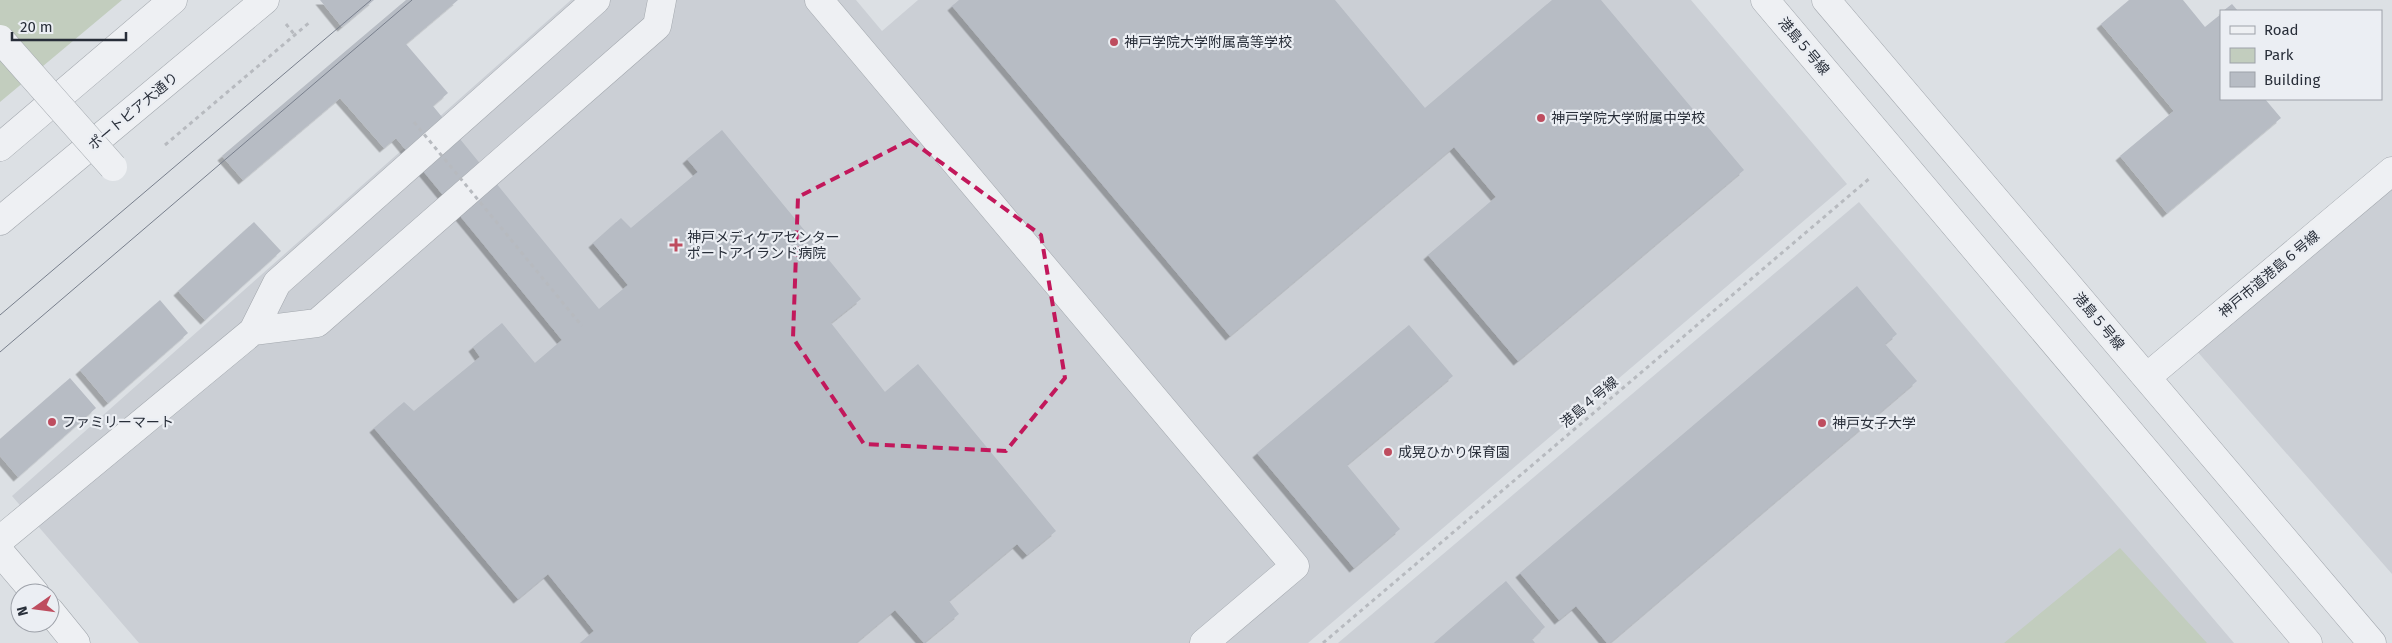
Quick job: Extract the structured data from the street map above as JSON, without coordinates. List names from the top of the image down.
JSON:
{
  "streets": {
    "street": ["港島５号線", "ポートピア大通り", "神戸市道港島６号線"],
    "path": ["港島４号線"]
  },
  "crossings": [
    ["港島５号線", "神戸市道港島６号線"]
  ],
  "places": {
    "other": [
      "神戸学院大学附属高等学校",
      "神戸学院大学附属中学校",
      "ファミリーマート",
      "神戸女子大学",
      "成晃ひかり保育園"
    ],
    "health": ["神戸メディケアセンター ポートアイランド病院"]
  },
  "legend": ["Road", "Park", "Building"],
  "scale_bar": "20 m",
  "north": "left"
}
